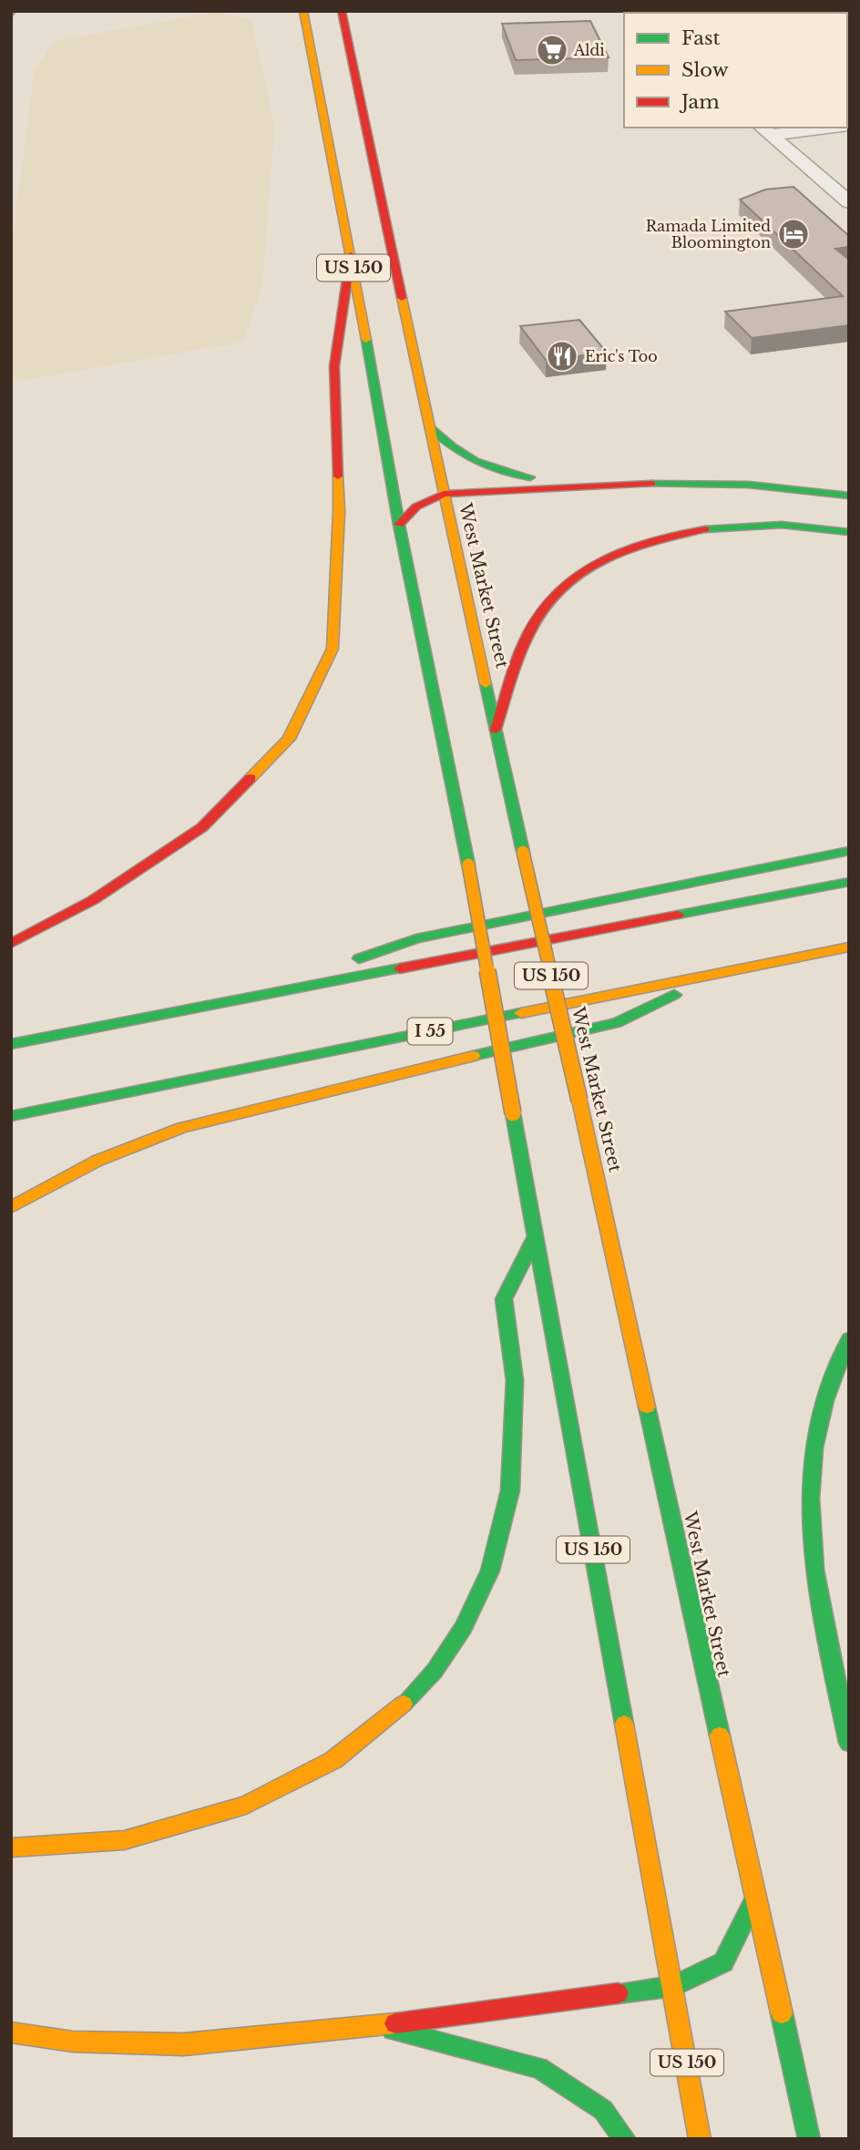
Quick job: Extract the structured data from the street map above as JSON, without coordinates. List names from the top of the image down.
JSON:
{
  "streets": {
    "main road": ["US 150", "West Market Street", "I 55"]
  },
  "places": {
    "supermarket": ["Aldi"],
    "hotel": ["Ramada Limited Bloomington"],
    "restaurant": ["Eric's Too"]
  },
  "legend": ["Fast", "Slow", "Jam"]
}
